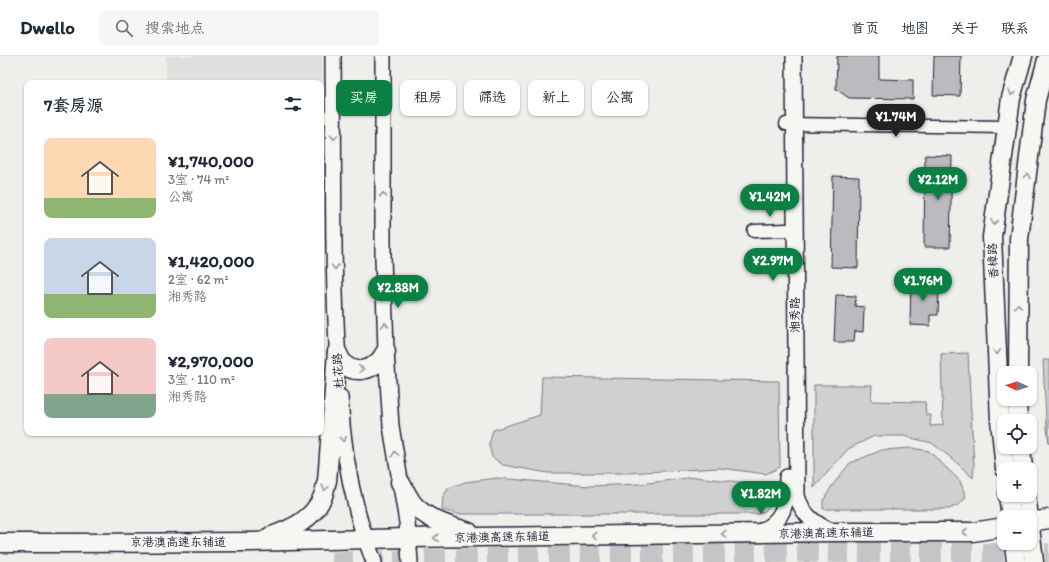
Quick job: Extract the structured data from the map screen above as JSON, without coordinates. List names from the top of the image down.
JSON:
{
  "streets": {
    "main road": ["香樟路", "京港澳高速东辅道"],
    "street": ["湘秀路", "杜花路"]
  },
  "crossings": [
    ["湘秀路", "京港澳高速东辅道"],
    ["杜花路", "京港澳高速东辅道"]
  ],
  "one_way": ["京港澳高速东辅道"],
  "north": "left",
  "page": {
    "header": "Dwello",
    "search": "搜索地点",
    "nav": [
      "首页",
      "地图",
      "关于",
      "联系"
    ],
    "chip": [
      "买房",
      "租房",
      "筛选",
      "新上",
      "公寓"
    ],
    "heading": "7套房源",
    "price": [
      "¥1.74M",
      "¥2.12M",
      "¥1.42M",
      "¥2.97M",
      "¥1.76M",
      "¥2.88M",
      "¥1.82M"
    ],
    "list": [
      {
        "name": "¥1,740,000",
        "note": "3室 · 74 m² · 公寓"
      },
      {
        "name": "¥1,420,000",
        "note": "2室 · 62 m² · 湘秀路"
      },
      {
        "name": "¥2,970,000",
        "note": "3室 · 110 m² · 湘秀路"
      }
    ],
    "map_buttons": ["+", "−"]
  }
}
